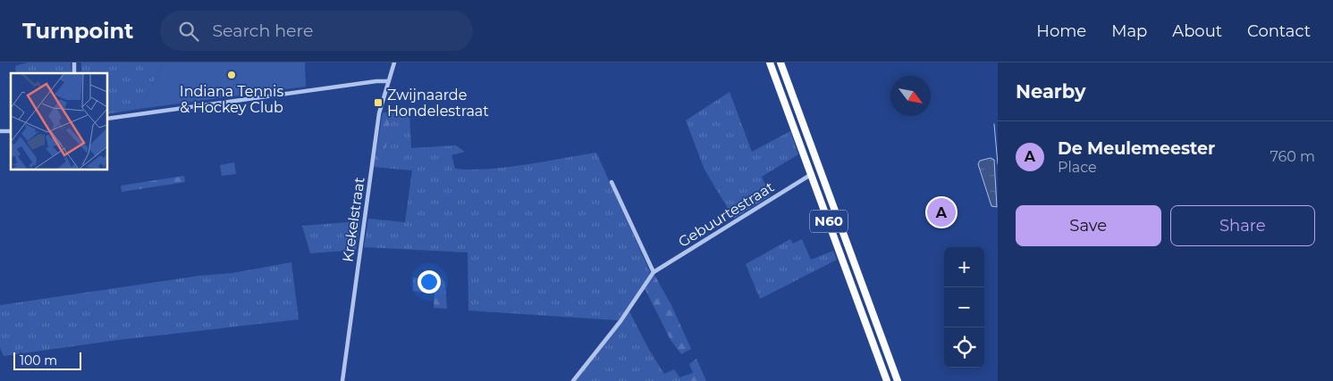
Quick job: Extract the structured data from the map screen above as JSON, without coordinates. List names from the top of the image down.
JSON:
{
  "streets": {
    "highway": ["N60"],
    "street": ["Gebuurtestraat", "Krekelstraat"]
  },
  "crossings": [
    ["Gebuurtestraat", "N60"]
  ],
  "places": {
    "other": ["Indiana Tennis & Hockey Club"],
    "transit": ["Zwijnaarde Hondelestraat"]
  },
  "scale_bar": "100 m",
  "north": "bottom right",
  "page": {
    "header": "Turnpoint",
    "search": "Search here",
    "nav": [
      "Home",
      "Map",
      "About",
      "Contact"
    ],
    "heading": "Nearby",
    "list": [
      {
        "mark": "A",
        "name": "De Meulemeester",
        "note": "Place",
        "value": "760 m"
      }
    ],
    "buttons": ["Save", "Share"],
    "pins": "A",
    "map_buttons": ["+", "−"],
    "scale": "100 m"
  }
}
